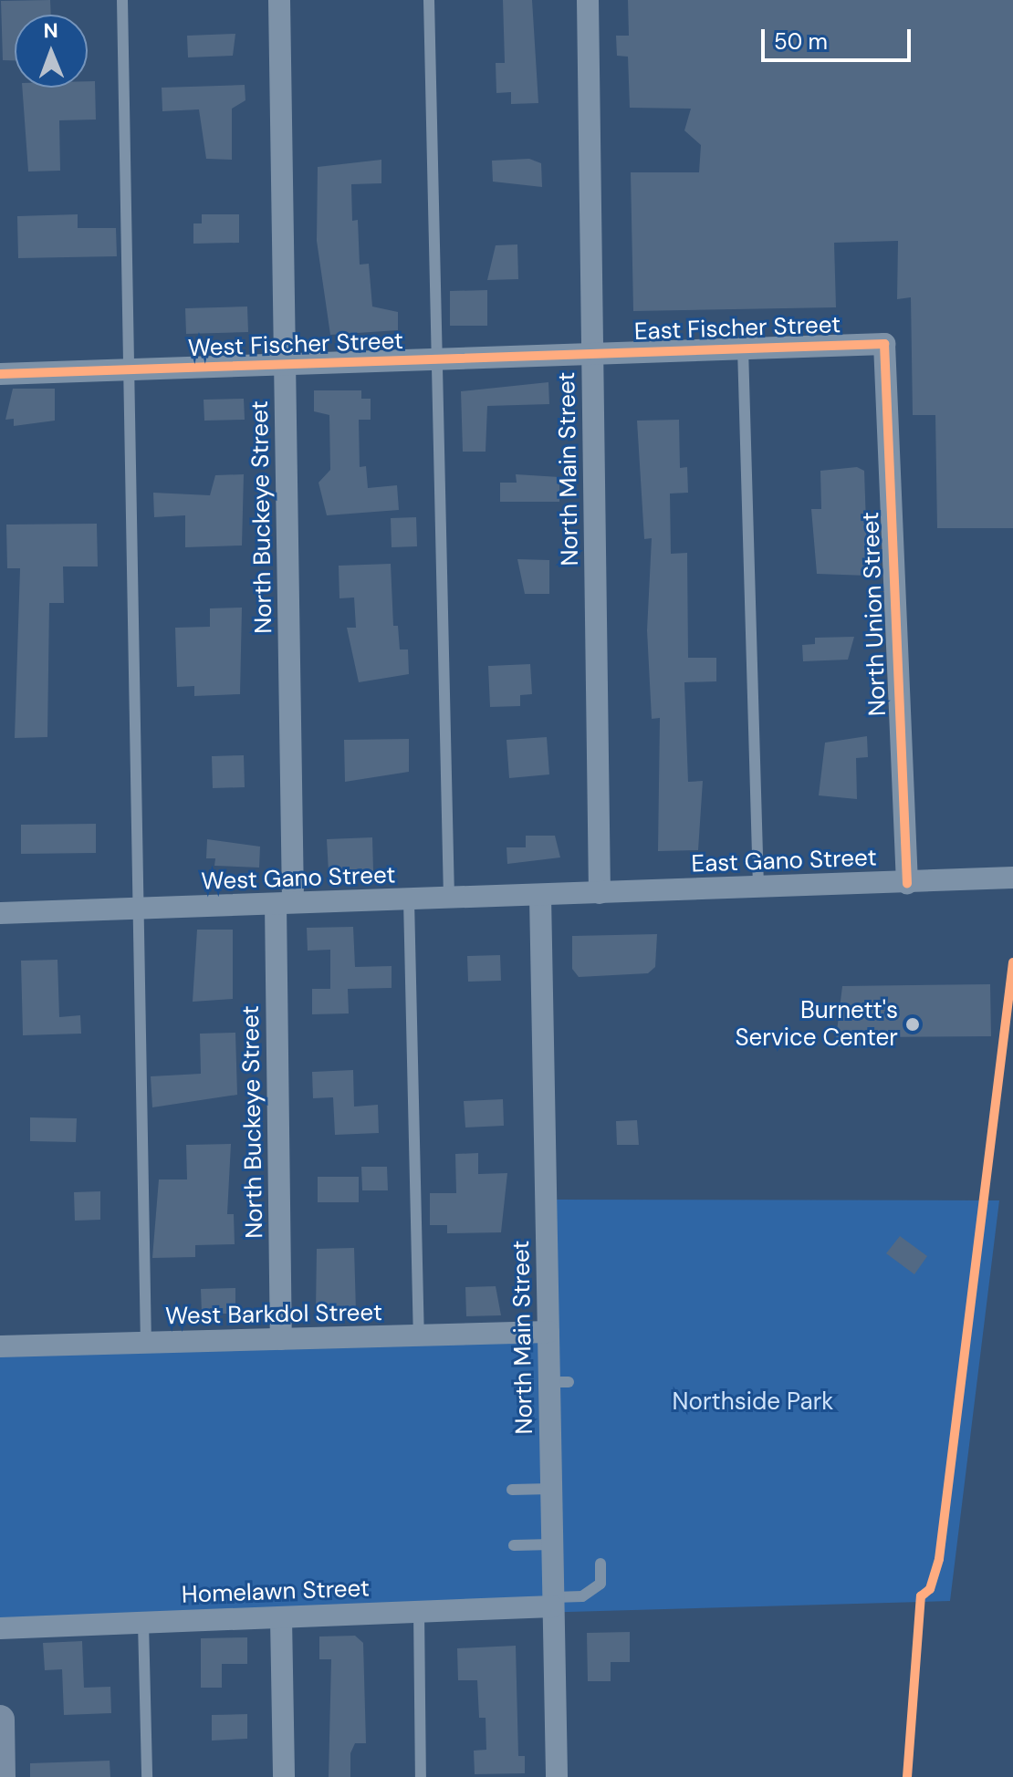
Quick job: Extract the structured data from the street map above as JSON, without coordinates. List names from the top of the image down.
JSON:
{
  "streets": {
    "street": [
      "East Fischer Street",
      "West Fischer Street",
      "North Main Street",
      "North Buckeye Street",
      "North Union Street",
      "East Gano Street",
      "West Gano Street",
      "West Barkdol Street",
      "Homelawn Street"
    ]
  },
  "crossings": [
    ["East Fischer Street", "West Fischer Street"],
    ["East Fischer Street", "North Main Street"],
    ["East Fischer Street", "North Union Street"],
    ["West Fischer Street", "North Main Street"],
    ["West Fischer Street", "North Buckeye Street"],
    ["North Main Street", "East Gano Street"],
    ["North Main Street", "West Gano Street"],
    ["North Main Street", "West Barkdol Street"],
    ["North Main Street", "Homelawn Street"],
    ["North Buckeye Street", "West Gano Street"],
    ["North Buckeye Street", "West Barkdol Street"],
    ["North Union Street", "East Gano Street"],
    ["East Gano Street", "West Gano Street"]
  ],
  "parks": ["Northside Park"],
  "places": ["Burnett's Service Center"],
  "scale_bar": "50 m",
  "north": "top"
}
